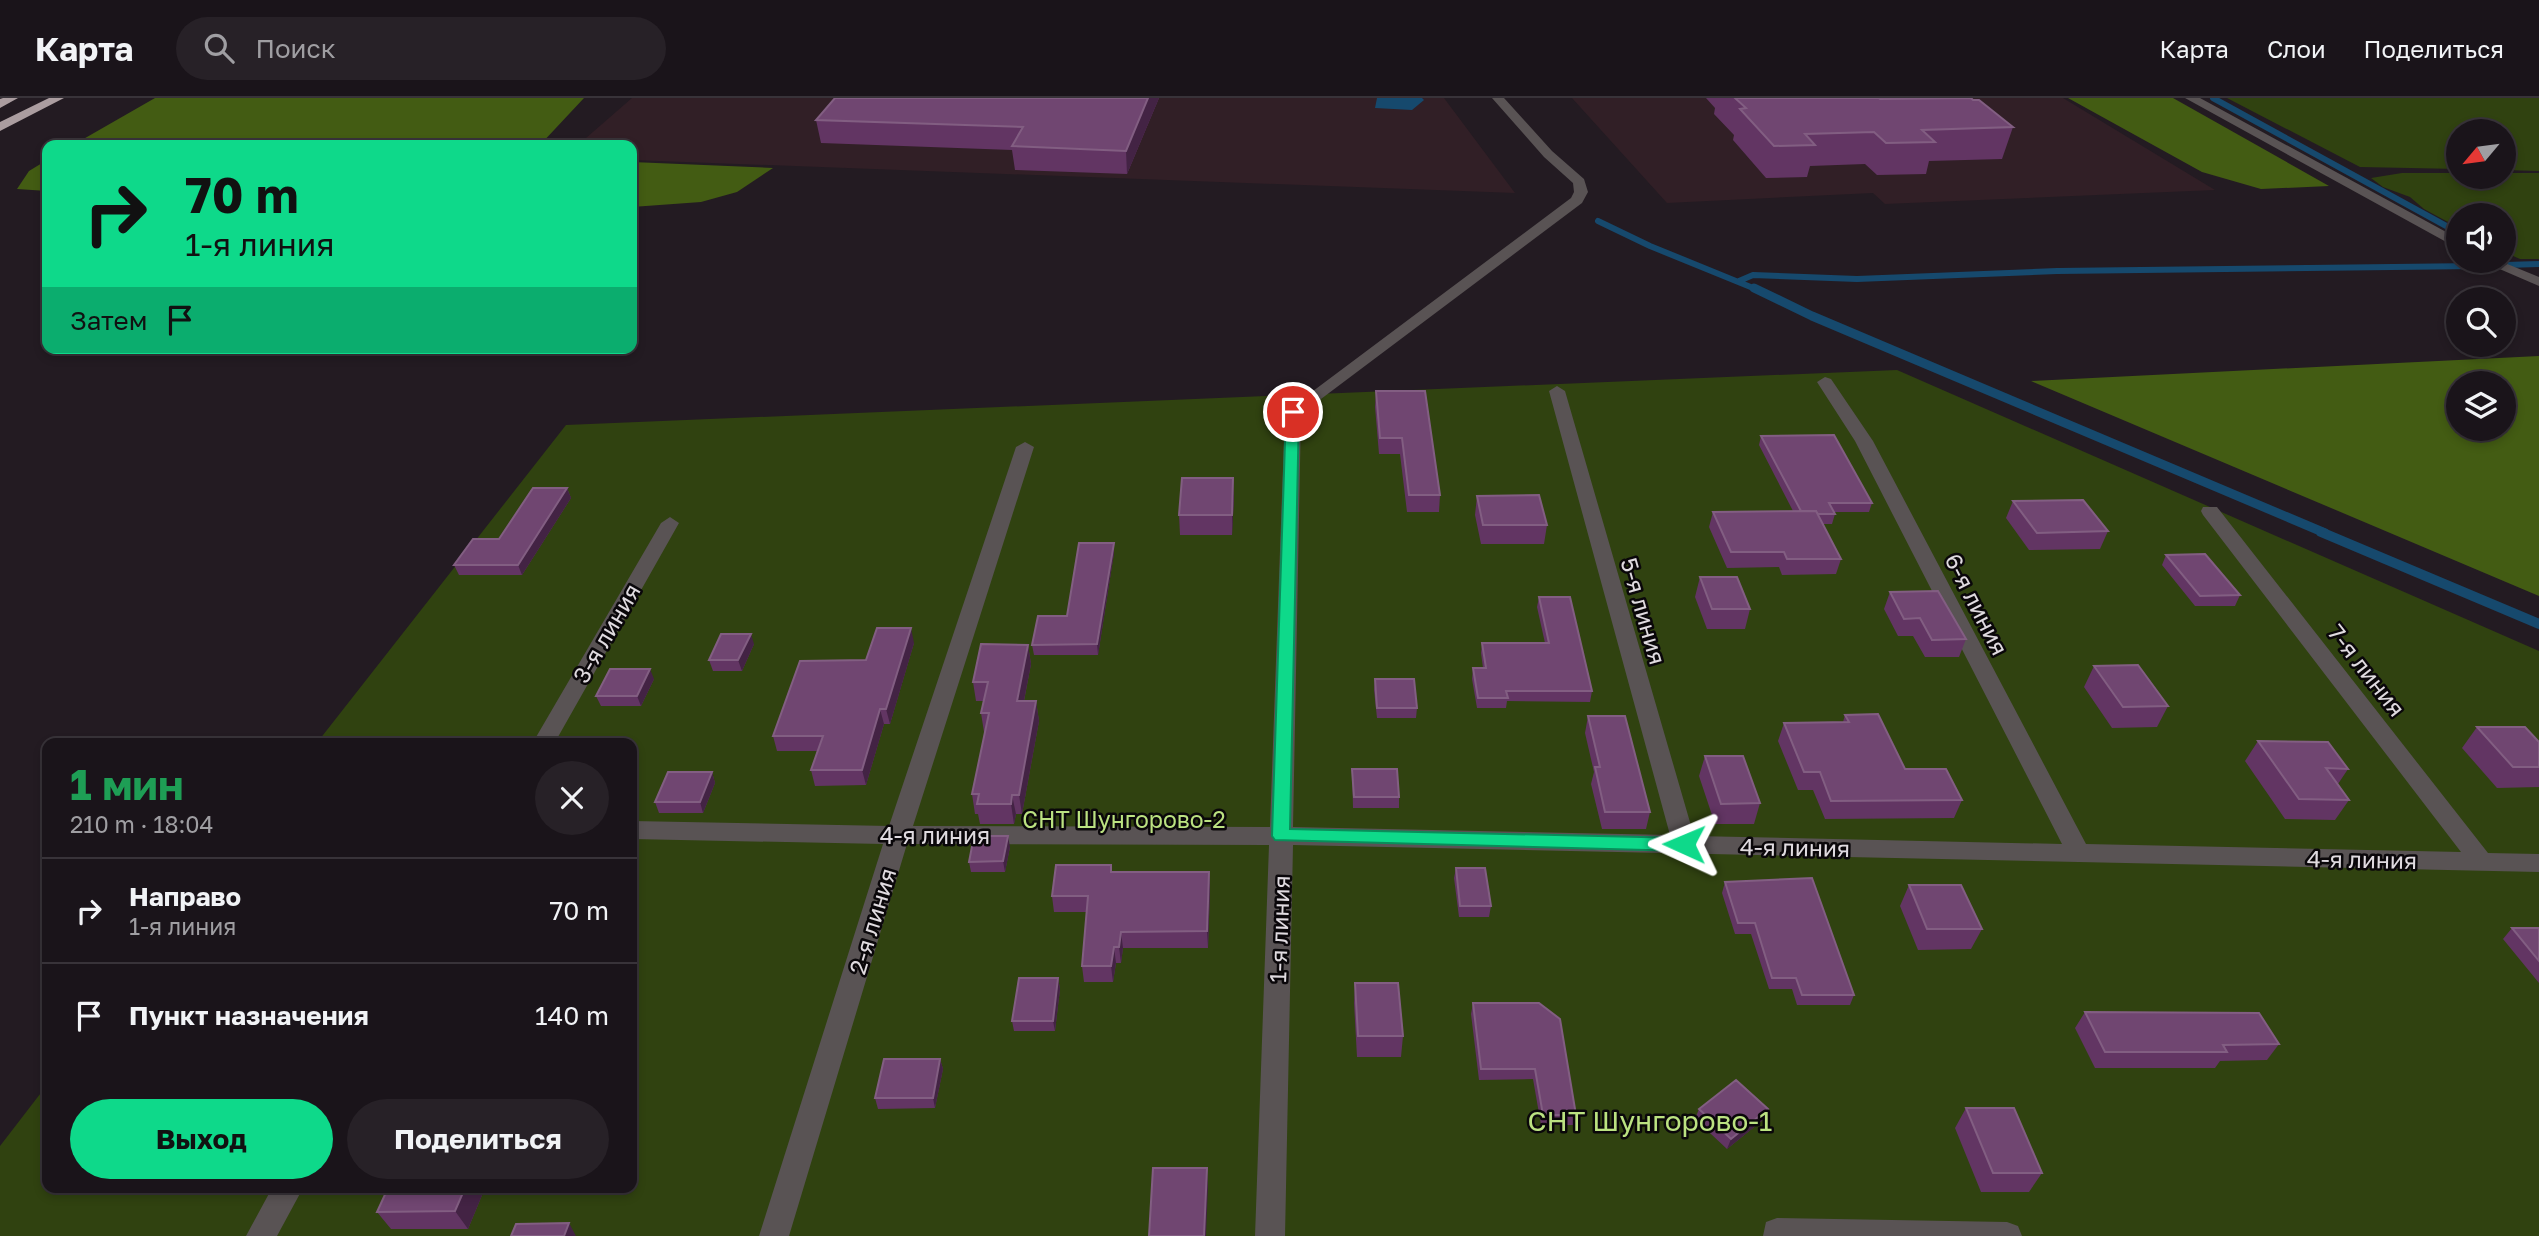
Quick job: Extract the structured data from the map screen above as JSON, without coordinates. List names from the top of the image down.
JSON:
{
  "streets": {
    "street": [
      "6-я линия",
      "5-я линия",
      "3-я линия",
      "7-я линия",
      "4-я линия",
      "2-я линия",
      "1-я линия"
    ]
  },
  "crossings": [
    ["6-я линия", "4-я линия"],
    ["5-я линия", "4-я линия"],
    ["7-я линия", "4-я линия"],
    ["4-я линия", "2-я линия"],
    ["4-я линия", "1-я линия"]
  ],
  "parks": ["СНТ Шунгорово-2", "СНТ Шунгорово-1"],
  "north": "bottom left",
  "page": {
    "header": "Карта",
    "search": "Поиск",
    "nav": ["Карта", "Слои", "Поделиться"],
    "turn": ["70 m", "1-я линия"],
    "then": "Затем",
    "heading": ["1 мин", "210 m · 18:04"],
    "list": [
      {
        "name": "Направо",
        "note": "1-я линия",
        "value": "70 m"
      },
      {
        "name": "Пункт назначения",
        "value": "140 m"
      }
    ],
    "buttons": ["Выход", "Поделиться"]
  }
}
